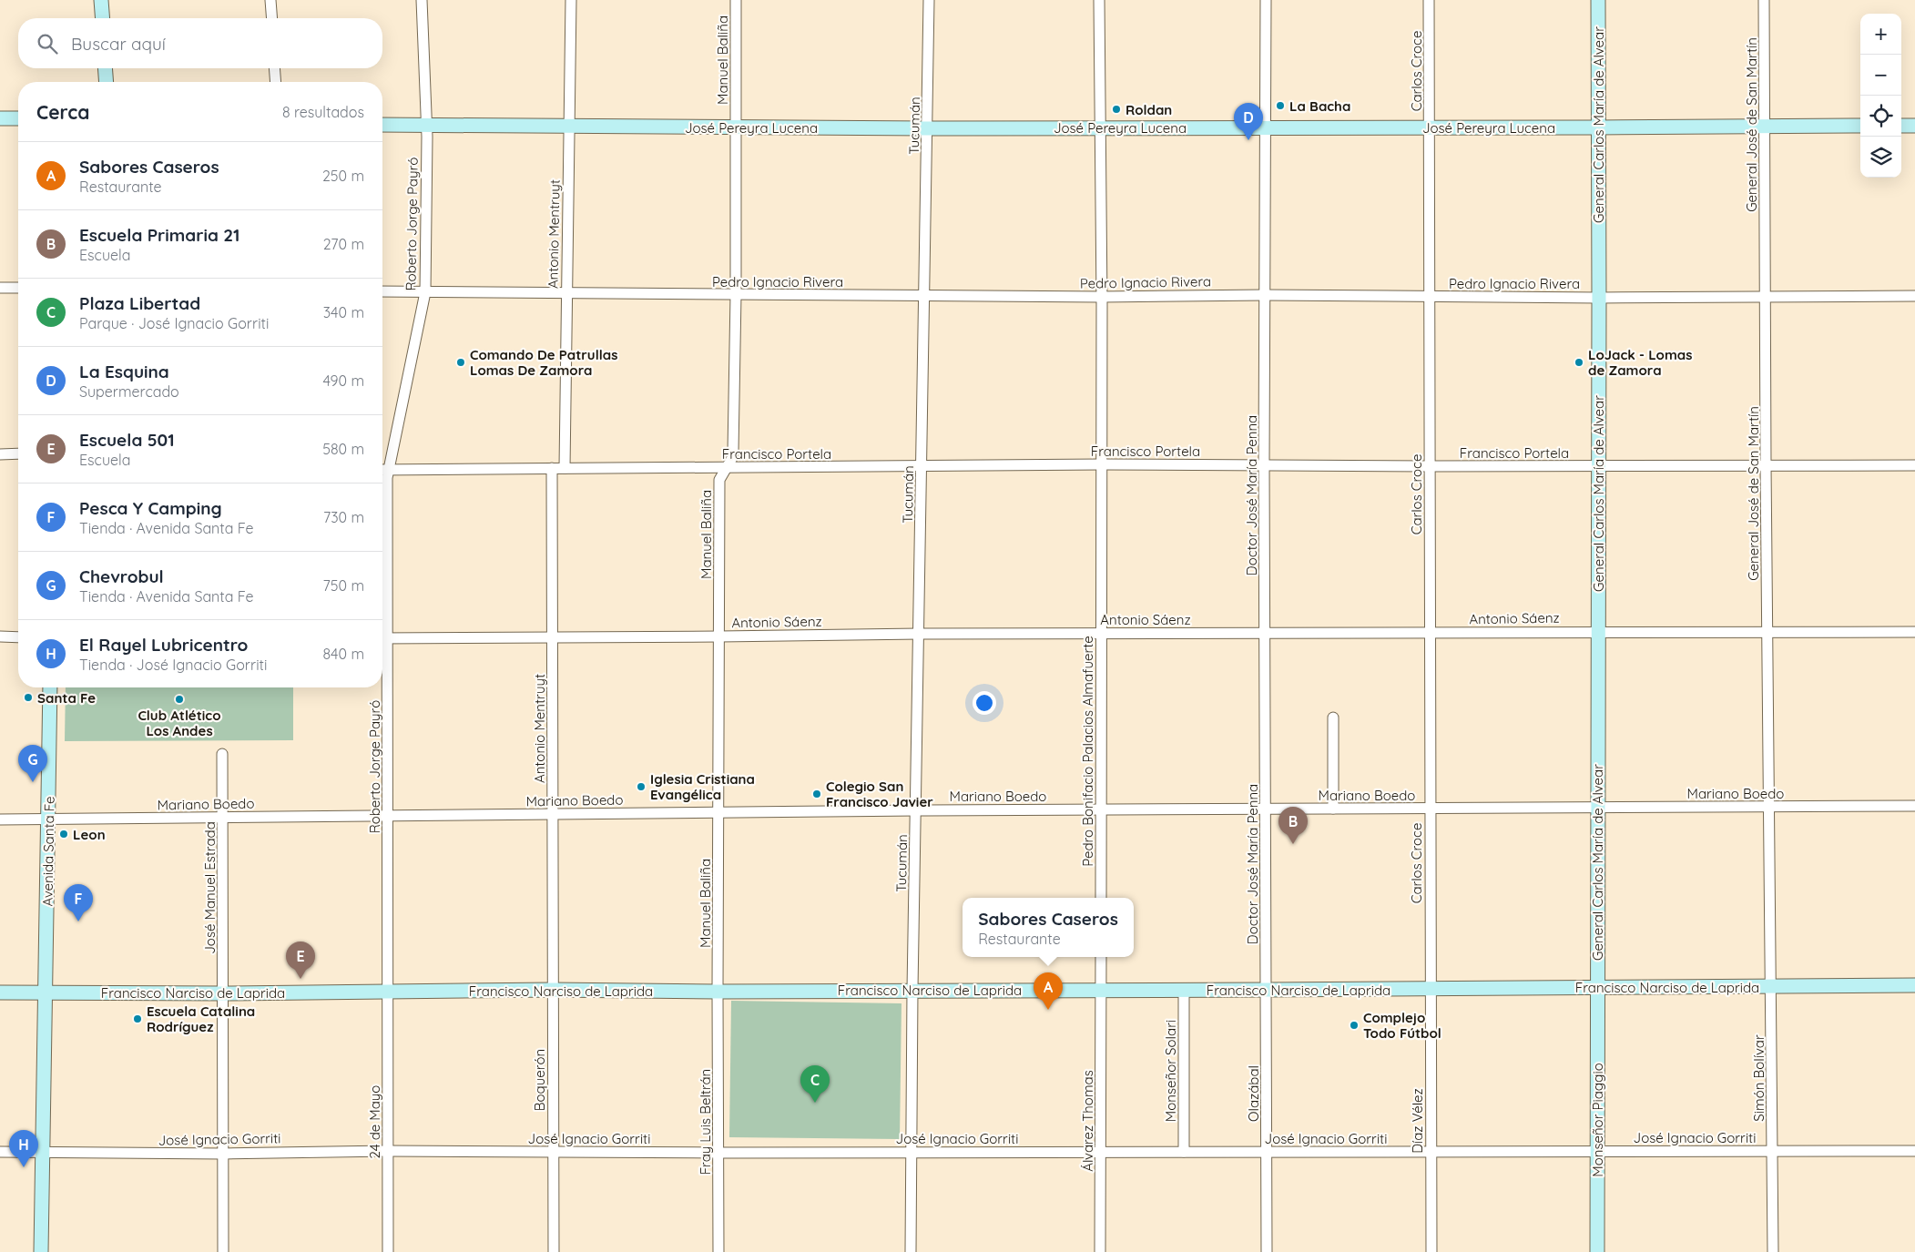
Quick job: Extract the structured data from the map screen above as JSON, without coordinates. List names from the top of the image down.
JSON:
{
  "streets": {
    "street": [
      "Manuel Baliña",
      "Carlos Croce",
      "General Carlos María de Alvear",
      "General José de San Martín",
      "Tucumán",
      "José Pereyra Lucena",
      "Roberto Jorge Payró",
      "Antonio Mentruyt",
      "Pedro Ignacio Rivera",
      "Francisco Portela",
      "Doctor José María Penna",
      "Antonio Sáenz",
      "Pedro Bonifacio Palacios Almafuerte",
      "Mariano Boedo",
      "Avenida Santa Fe",
      "José Manuel Estrada",
      "Francisco Narciso de Laprida",
      "Monseñor Solari",
      "Simón Bolívar",
      "Boquerón",
      "Olazábal",
      "Monseñor Piaggio",
      "Álvarez Thomas",
      "Díaz Vélez",
      "24 de Mayo",
      "Fray Luis Beltrán",
      "José Ignacio Gorriti"
    ]
  },
  "crossings": [
    ["Manuel Baliña", "José Pereyra Lucena"],
    ["Manuel Baliña", "Pedro Ignacio Rivera"],
    ["Manuel Baliña", "Francisco Portela"],
    ["Manuel Baliña", "Antonio Sáenz"],
    ["Manuel Baliña", "Mariano Boedo"],
    ["Manuel Baliña", "Francisco Narciso de Laprida"],
    ["Manuel Baliña", "Fray Luis Beltrán"],
    ["Carlos Croce", "José Pereyra Lucena"],
    ["Carlos Croce", "Pedro Ignacio Rivera"],
    ["Carlos Croce", "Francisco Portela"],
    ["Carlos Croce", "Antonio Sáenz"],
    ["Carlos Croce", "Mariano Boedo"],
    ["Carlos Croce", "Francisco Narciso de Laprida"],
    ["Carlos Croce", "Díaz Vélez"],
    ["General Carlos María de Alvear", "José Pereyra Lucena"],
    ["General Carlos María de Alvear", "Pedro Ignacio Rivera"],
    ["General Carlos María de Alvear", "Francisco Portela"],
    ["General Carlos María de Alvear", "Antonio Sáenz"],
    ["General Carlos María de Alvear", "Mariano Boedo"],
    ["General Carlos María de Alvear", "Francisco Narciso de Laprida"],
    ["General Carlos María de Alvear", "Monseñor Piaggio"],
    ["General José de San Martín", "José Pereyra Lucena"],
    ["General José de San Martín", "Pedro Ignacio Rivera"],
    ["General José de San Martín", "Francisco Portela"],
    ["General José de San Martín", "Antonio Sáenz"],
    ["General José de San Martín", "Mariano Boedo"],
    ["General José de San Martín", "Francisco Narciso de Laprida"],
    ["General José de San Martín", "Simón Bolívar"],
    ["Tucumán", "José Pereyra Lucena"],
    ["Tucumán", "Pedro Ignacio Rivera"],
    ["Tucumán", "Francisco Portela"],
    ["Tucumán", "Antonio Sáenz"],
    ["Tucumán", "Mariano Boedo"],
    ["Tucumán", "Francisco Narciso de Laprida"],
    ["Tucumán", "José Ignacio Gorriti"],
    ["José Pereyra Lucena", "Roberto Jorge Payró"],
    ["José Pereyra Lucena", "Antonio Mentruyt"],
    ["José Pereyra Lucena", "Doctor José María Penna"],
    ["José Pereyra Lucena", "Pedro Bonifacio Palacios Almafuerte"],
    ["Roberto Jorge Payró", "Pedro Ignacio Rivera"],
    ["Roberto Jorge Payró", "Francisco Portela"],
    ["Roberto Jorge Payró", "Mariano Boedo"],
    ["Roberto Jorge Payró", "Francisco Narciso de Laprida"],
    ["Roberto Jorge Payró", "24 de Mayo"],
    ["Antonio Mentruyt", "Pedro Ignacio Rivera"],
    ["Antonio Mentruyt", "Francisco Portela"],
    ["Antonio Mentruyt", "Antonio Sáenz"],
    ["Antonio Mentruyt", "Mariano Boedo"],
    ["Antonio Mentruyt", "Francisco Narciso de Laprida"],
    ["Antonio Mentruyt", "Boquerón"],
    ["Pedro Ignacio Rivera", "Doctor José María Penna"],
    ["Pedro Ignacio Rivera", "Pedro Bonifacio Palacios Almafuerte"],
    ["Francisco Portela", "Doctor José María Penna"],
    ["Francisco Portela", "Pedro Bonifacio Palacios Almafuerte"],
    ["Doctor José María Penna", "Antonio Sáenz"],
    ["Doctor José María Penna", "Mariano Boedo"],
    ["Doctor José María Penna", "Francisco Narciso de Laprida"],
    ["Doctor José María Penna", "Olazábal"],
    ["Antonio Sáenz", "Pedro Bonifacio Palacios Almafuerte"],
    ["Pedro Bonifacio Palacios Almafuerte", "Mariano Boedo"],
    ["Mariano Boedo", "Avenida Santa Fe"],
    ["Mariano Boedo", "José Manuel Estrada"],
    ["Avenida Santa Fe", "Francisco Narciso de Laprida"],
    ["Avenida Santa Fe", "José Ignacio Gorriti"],
    ["José Manuel Estrada", "Francisco Narciso de Laprida"],
    ["José Manuel Estrada", "José Ignacio Gorriti"],
    ["Francisco Narciso de Laprida", "Monseñor Solari"],
    ["Francisco Narciso de Laprida", "Simón Bolívar"],
    ["Francisco Narciso de Laprida", "Boquerón"],
    ["Francisco Narciso de Laprida", "Olazábal"],
    ["Francisco Narciso de Laprida", "Monseñor Piaggio"],
    ["Francisco Narciso de Laprida", "Álvarez Thomas"],
    ["Francisco Narciso de Laprida", "Díaz Vélez"],
    ["Francisco Narciso de Laprida", "24 de Mayo"],
    ["Francisco Narciso de Laprida", "Fray Luis Beltrán"],
    ["Monseñor Solari", "José Ignacio Gorriti"],
    ["Simón Bolívar", "José Ignacio Gorriti"],
    ["Boquerón", "José Ignacio Gorriti"],
    ["Olazábal", "José Ignacio Gorriti"],
    ["Monseñor Piaggio", "José Ignacio Gorriti"],
    ["Álvarez Thomas", "José Ignacio Gorriti"],
    ["Díaz Vélez", "José Ignacio Gorriti"],
    ["24 de Mayo", "José Ignacio Gorriti"],
    ["Fray Luis Beltrán", "José Ignacio Gorriti"]
  ],
  "places": [
    "La Bacha",
    "Roldan",
    "Comando De Patrullas Lomas De Zamora",
    "LoJack - Lomas de Zamora",
    "Santa Fe",
    "Club Atlético Los Andes",
    "Iglesia Cristiana Evangélica",
    "Colegio San Francisco Javier",
    "Leon",
    "Escuela Catalina Rodríguez",
    "Complejo Todo Fútbol"
  ],
  "page": {
    "map_buttons": ["+", "−"],
    "search": "Buscar aquí",
    "heading": ["Cerca", "8 resultados"],
    "pins": [
      "D",
      "G",
      "B",
      "F",
      "E",
      "A",
      "C",
      "H"
    ],
    "list": [
      {
        "mark": "A",
        "name": "Sabores Caseros",
        "note": "Restaurante",
        "value": "250 m"
      },
      {
        "mark": "B",
        "name": "Escuela Primaria 21",
        "note": "Escuela",
        "value": "270 m"
      },
      {
        "mark": "C",
        "name": "Plaza Libertad",
        "note": "Parque · José Ignacio Gorriti",
        "value": "340 m"
      },
      {
        "mark": "D",
        "name": "La Esquina",
        "note": "Supermercado",
        "value": "490 m"
      },
      {
        "mark": "E",
        "name": "Escuela 501",
        "note": "Escuela",
        "value": "580 m"
      },
      {
        "mark": "F",
        "name": "Pesca Y Camping",
        "note": "Tienda · Avenida Santa Fe",
        "value": "730 m"
      },
      {
        "mark": "G",
        "name": "Chevrobul",
        "note": "Tienda · Avenida Santa Fe",
        "value": "750 m"
      },
      {
        "mark": "H",
        "name": "El Rayel Lubricentro",
        "note": "Tienda · José Ignacio Gorriti",
        "value": "840 m"
      }
    ],
    "popup": ["Sabores Caseros", "Restaurante"]
  }
}
